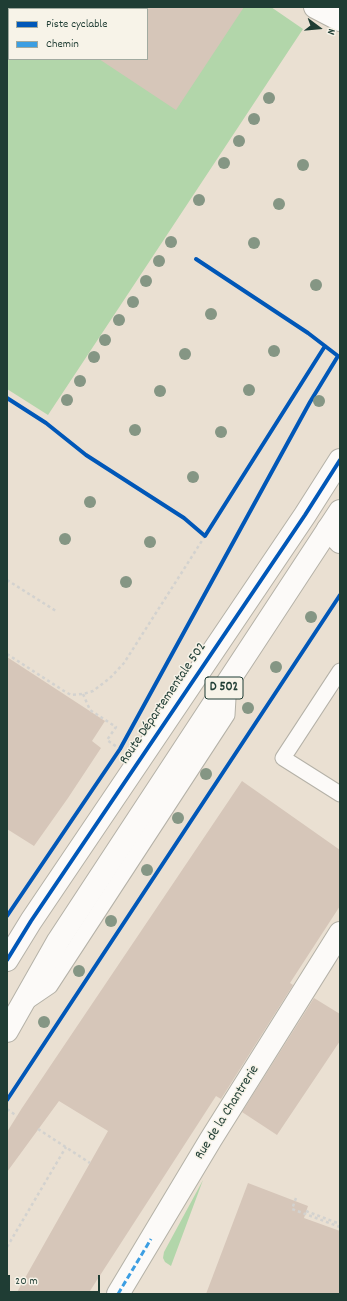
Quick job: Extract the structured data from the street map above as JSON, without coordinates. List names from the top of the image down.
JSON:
{
  "streets": {
    "main road": ["D 502", "Route Départementale 502", "Rue de la Chantrerie"]
  },
  "legend": ["Piste cyclable", "Chemin"],
  "scale_bar": "20 m",
  "north": "right"
}
